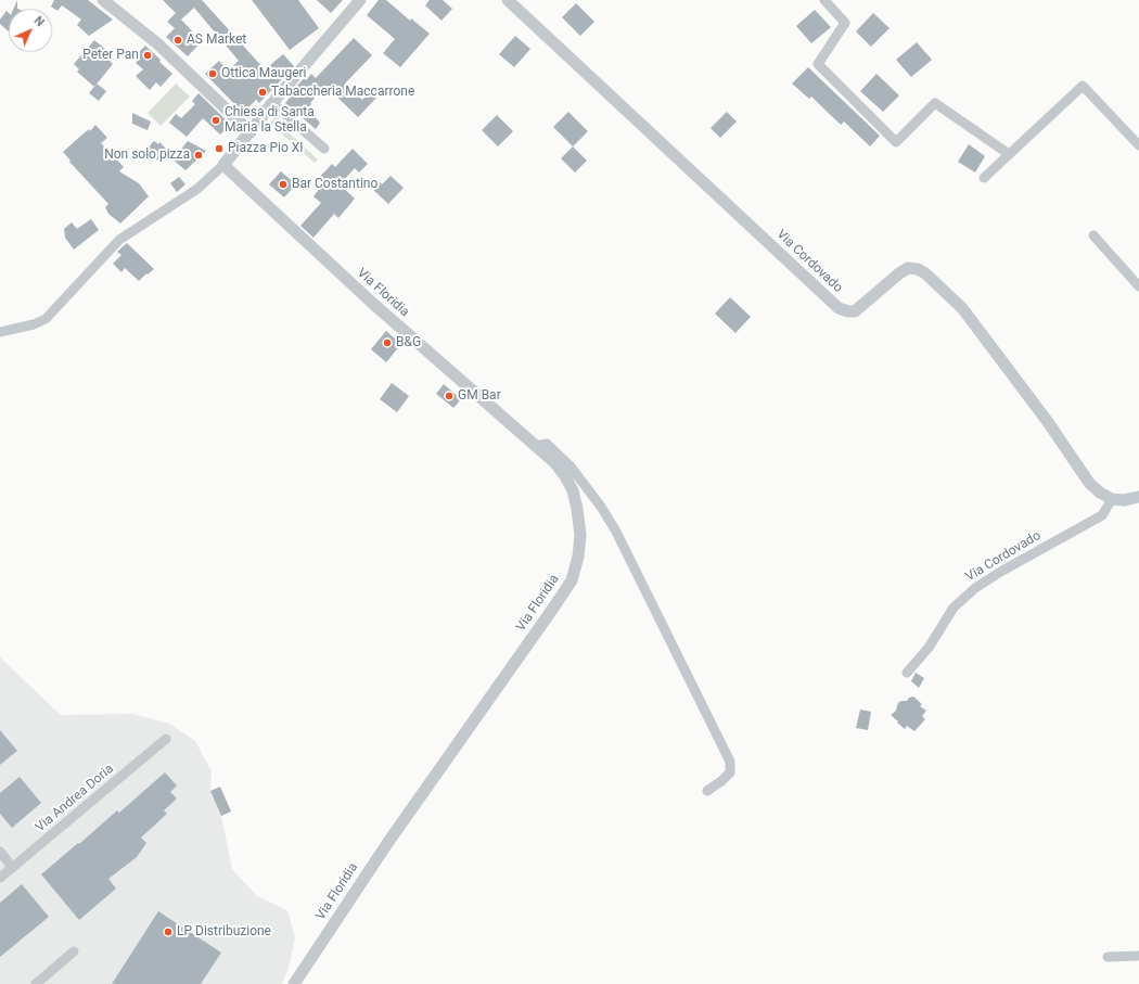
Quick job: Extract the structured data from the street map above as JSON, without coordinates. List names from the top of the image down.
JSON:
{
  "streets": {
    "street": ["Via Cordovado", "Via Floridia", "Via Andrea Doria"]
  },
  "places": [
    "AS Market",
    "Peter Pan",
    "Ottica Maugeri",
    "Tabaccheria Maccarrone",
    "Chiesa di Santa Maria la Stella",
    "Piazza Pio XI",
    "Non solo pizza",
    "Bar Costantino",
    "B&G",
    "GM Bar",
    "LP Distribuzione"
  ],
  "north": "top right"
}
